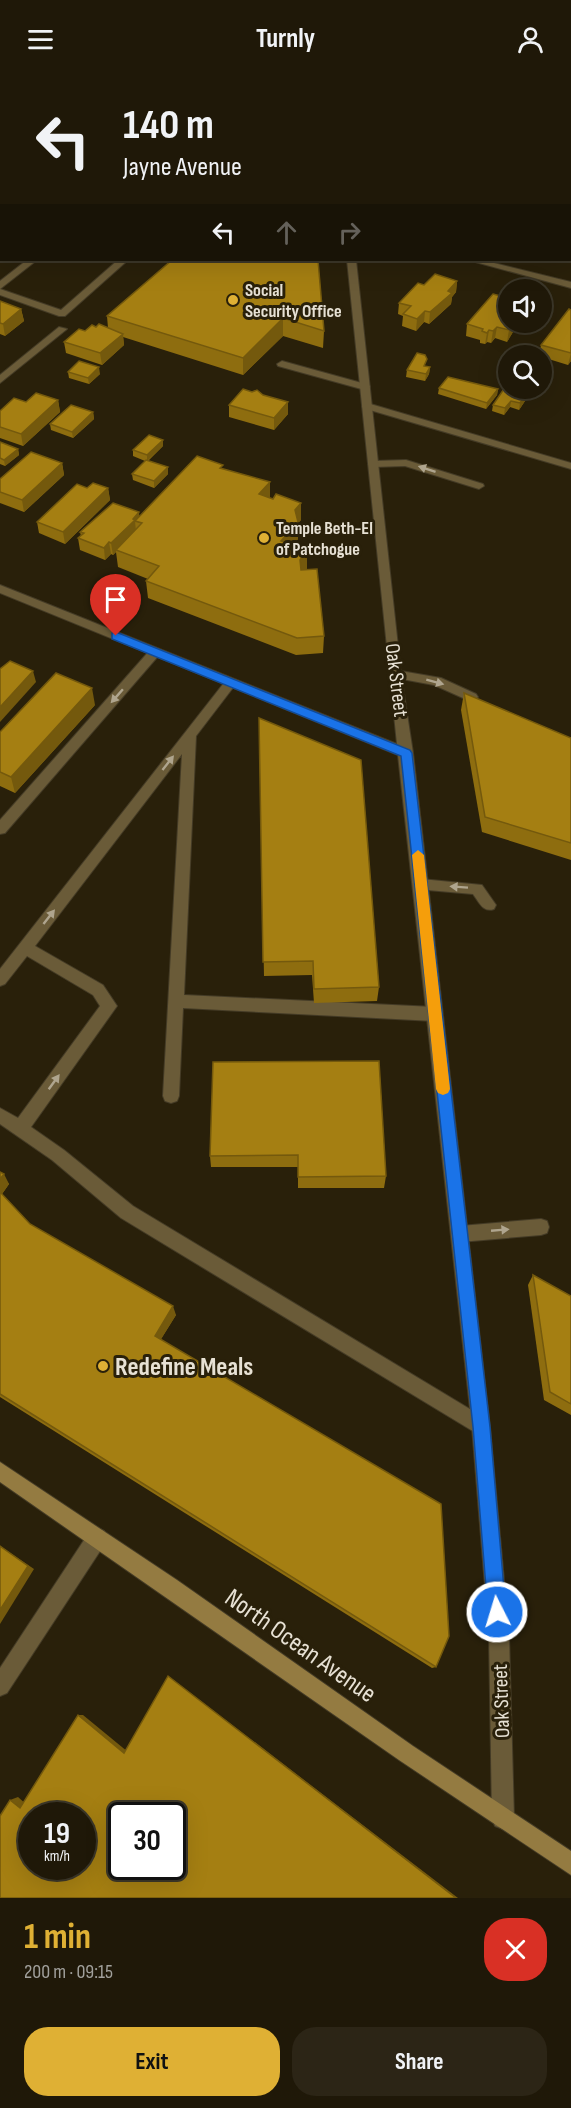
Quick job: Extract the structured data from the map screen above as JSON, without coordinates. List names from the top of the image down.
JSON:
{
  "streets": {
    "street": ["Oak Street", "North Ocean Avenue"]
  },
  "crossings": [
    ["Oak Street", "North Ocean Avenue"]
  ],
  "places": ["Social Security Office", "Temple Beth-El of Patchogue", "Redefine Meals"],
  "page": {
    "header": "Turnly",
    "turn": ["140 m", "Jayne Avenue"],
    "speed": "19 km/h",
    "limit": "30",
    "heading": ["1 min", "200 m · 09:15"],
    "buttons": ["Exit", "Share"]
  }
}
